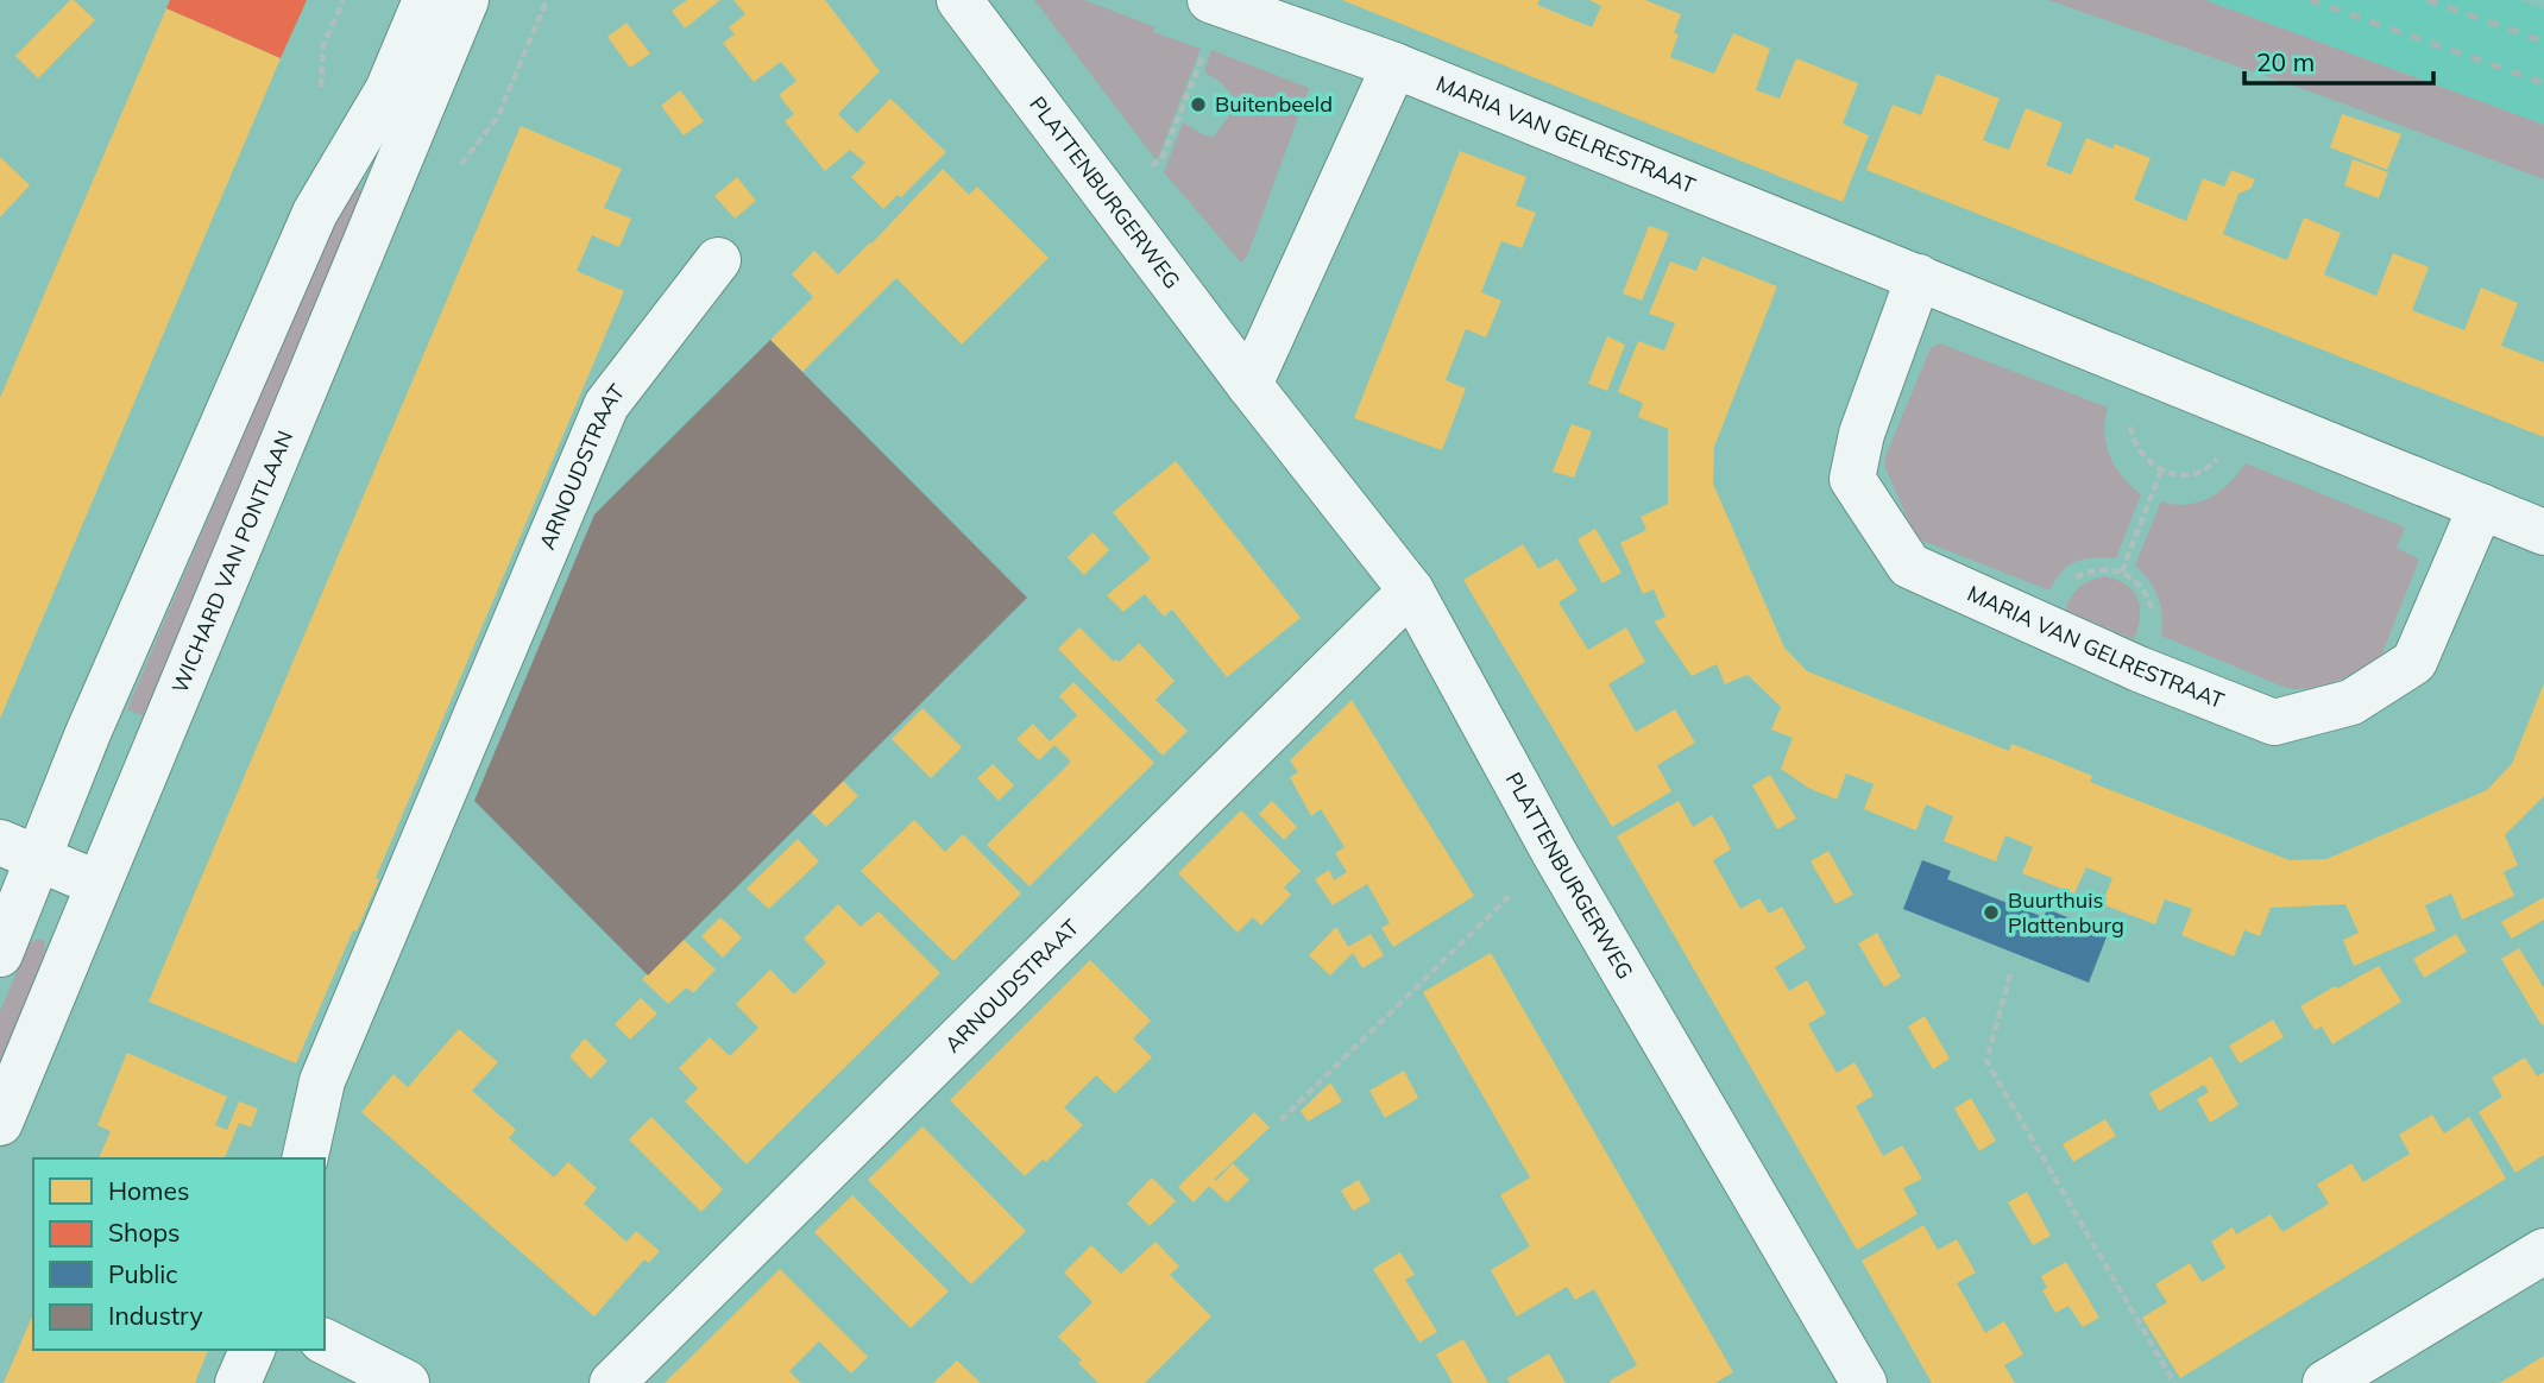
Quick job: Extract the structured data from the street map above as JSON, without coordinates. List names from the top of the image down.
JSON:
{
  "streets": {
    "street": [
      "MARIA VAN GELRESTRAAT",
      "PLATTENBURGERWEG",
      "ARNOUDSTRAAT",
      "WICHARD VAN PONTLAAN"
    ]
  },
  "crossings": [
    ["PLATTENBURGERWEG", "ARNOUDSTRAAT"]
  ],
  "places": ["Buitenbeeld", "Buurthuis Plattenburg"],
  "legend": [
    "Homes",
    "Shops",
    "Public",
    "Industry"
  ],
  "scale_bar": "20 m"
}
